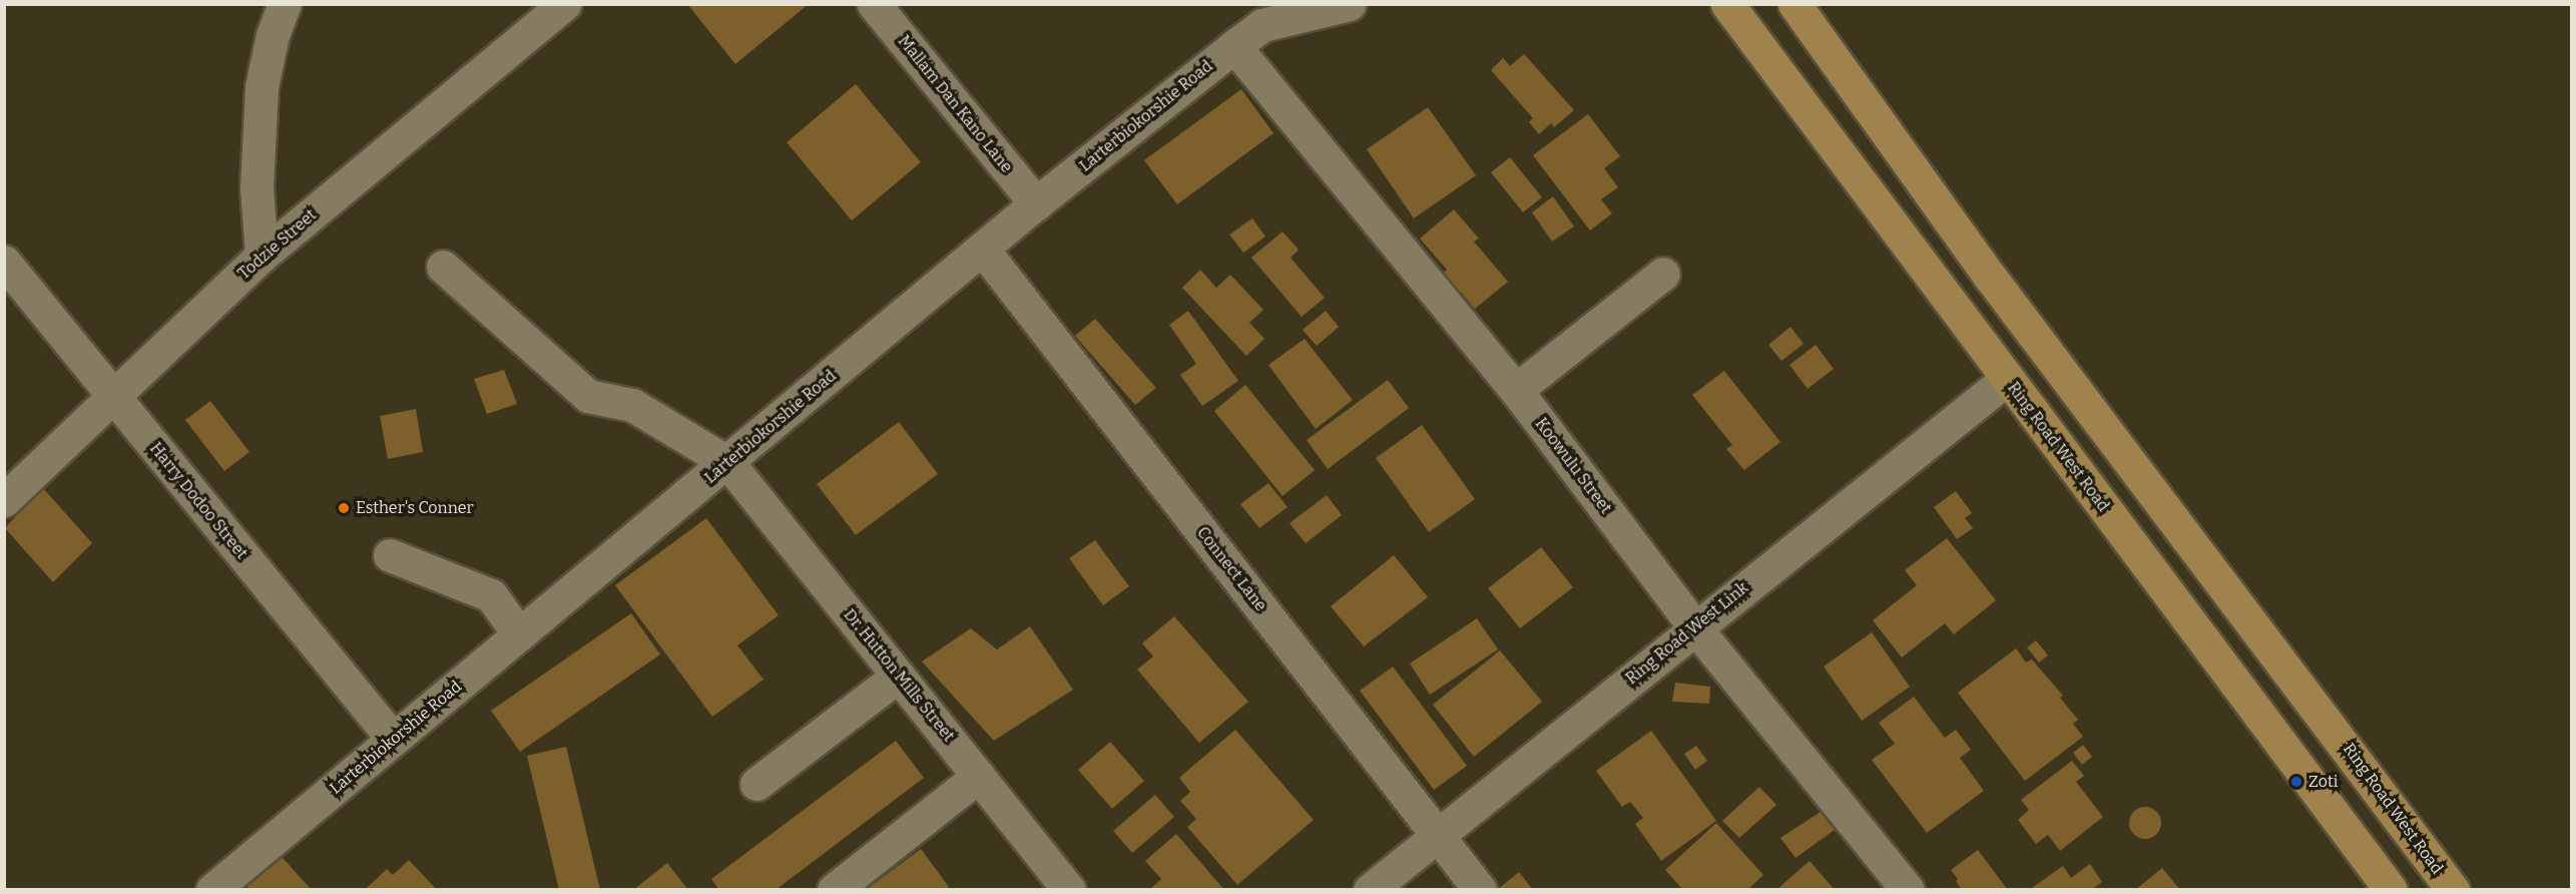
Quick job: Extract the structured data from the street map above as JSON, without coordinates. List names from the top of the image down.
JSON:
{
  "streets": {
    "main road": ["Ring Road West Road"],
    "street": [
      "Mallam Dan Kano Lane",
      "Larterbiokorshie Road",
      "Todzie Street",
      "Koowulu Street",
      "Harry Dodoo Street",
      "Connect Lane",
      "Ring Road West Link",
      "Dr. Hutton Mills Street"
    ]
  },
  "crossings": [
    ["Mallam Dan Kano Lane", "Larterbiokorshie Road"],
    ["Larterbiokorshie Road", "Koowulu Street"],
    ["Larterbiokorshie Road", "Harry Dodoo Street"],
    ["Larterbiokorshie Road", "Connect Lane"],
    ["Larterbiokorshie Road", "Dr. Hutton Mills Street"],
    ["Todzie Street", "Harry Dodoo Street"],
    ["Ring Road West Road", "Ring Road West Link"],
    ["Koowulu Street", "Ring Road West Link"],
    ["Connect Lane", "Ring Road West Link"]
  ],
  "places": ["Esther's Conner", "Zoti"]
}
